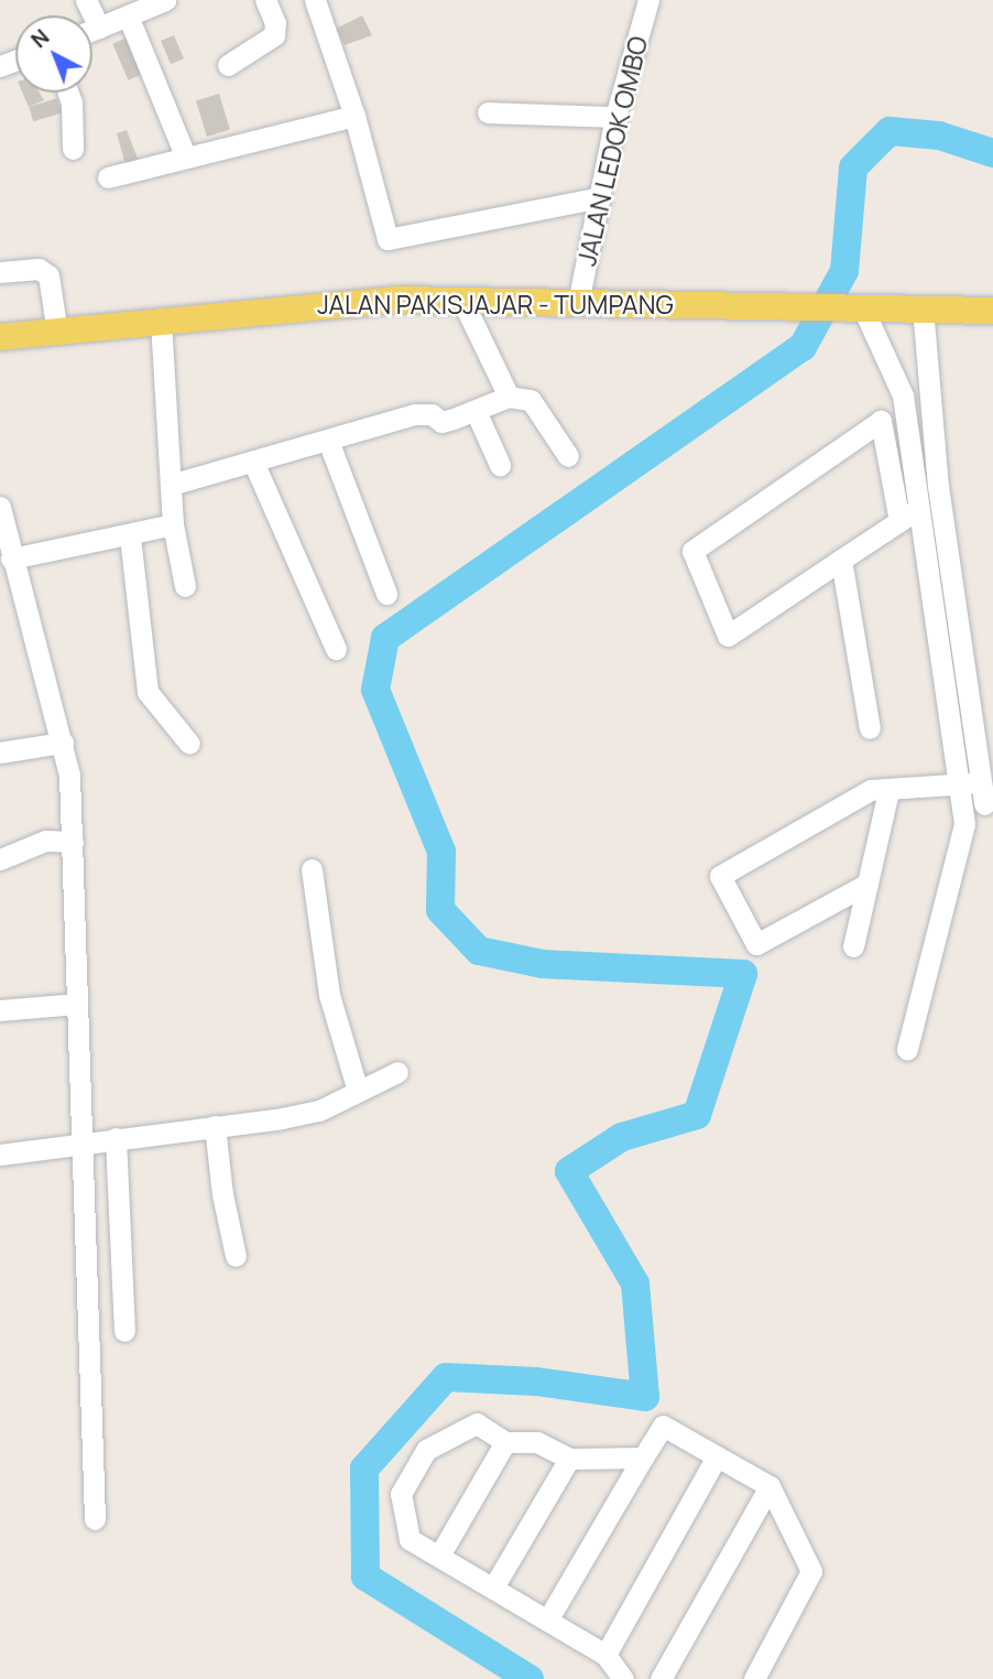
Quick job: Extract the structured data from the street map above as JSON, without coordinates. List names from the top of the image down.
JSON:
{
  "streets": {
    "main road": ["JALAN PAKISJAJAR - TUMPANG"],
    "street": ["JALAN LEDOK OMBO"]
  },
  "crossings": [
    ["JALAN LEDOK OMBO", "JALAN PAKISJAJAR - TUMPANG"]
  ],
  "north": "top left"
}
